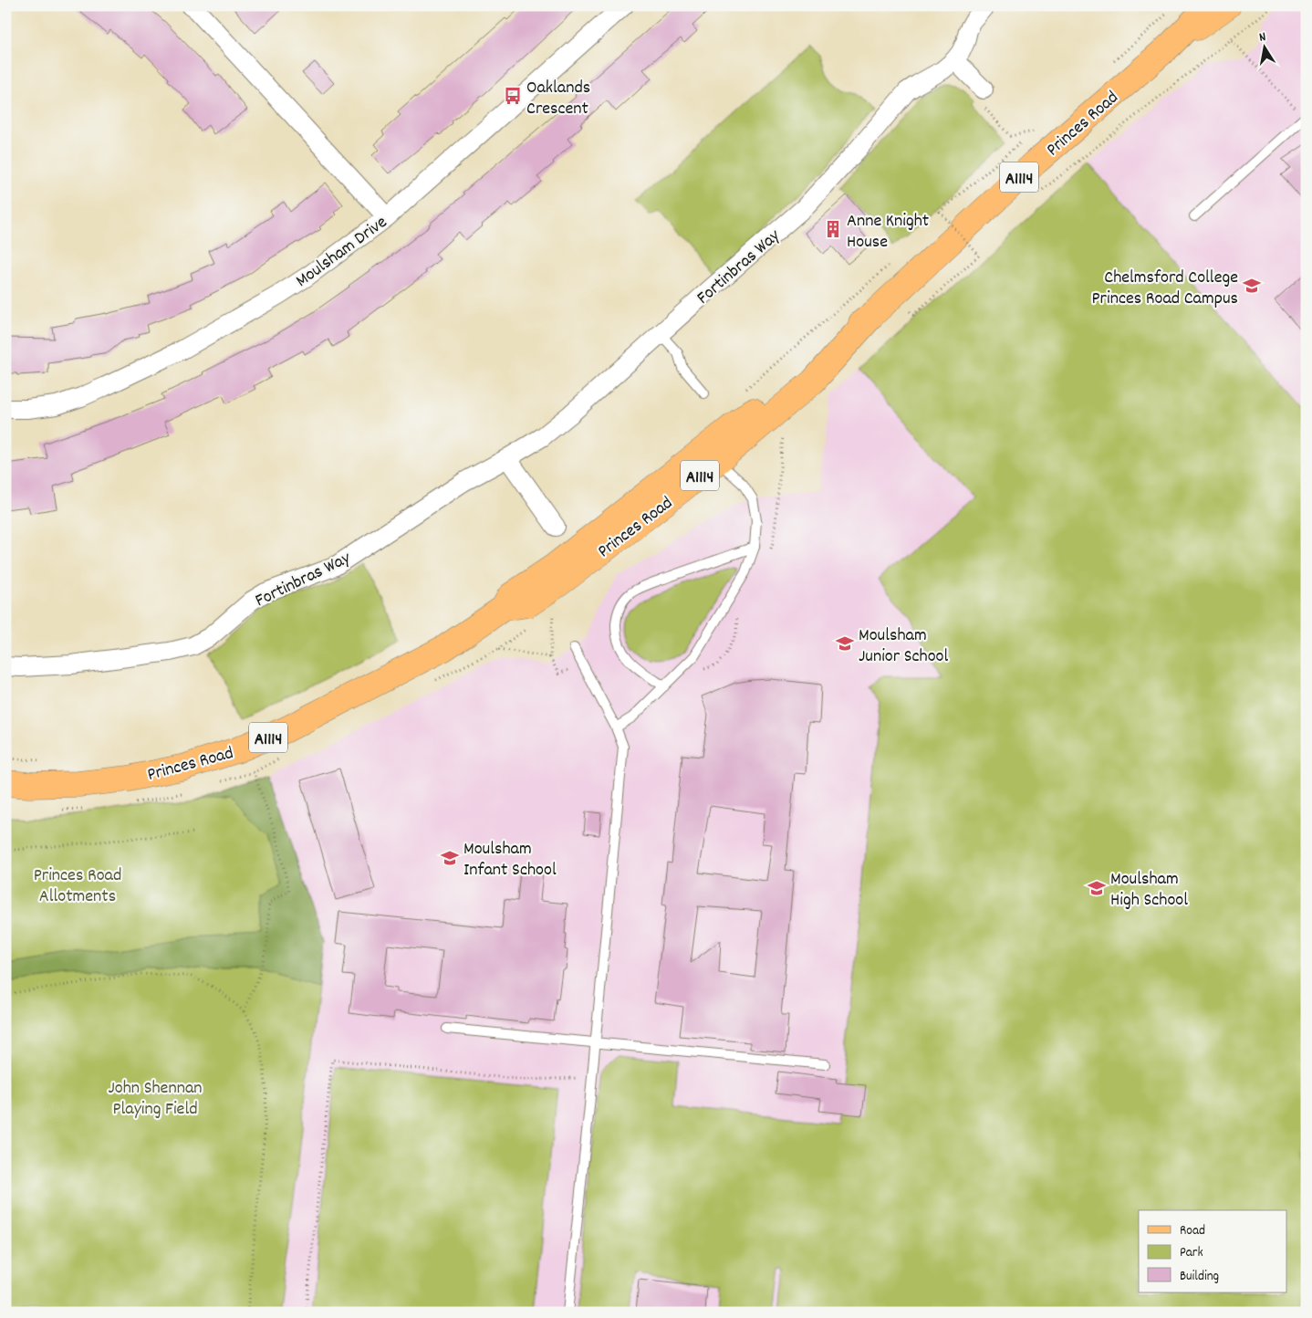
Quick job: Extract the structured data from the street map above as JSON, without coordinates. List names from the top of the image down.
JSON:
{
  "streets": {
    "main road": ["Princes Road", "A1114"],
    "street": ["Moulsham Drive", "Fortinbras Way"]
  },
  "parks": ["Princes Road Allotments", "John Shennan Playing Field"],
  "places": {
    "bus stop": ["Oaklands Crescent"],
    "building": ["Anne Knight House"],
    "school or university": [
      "Chelmsford College Princes Road Campus",
      "Moulsham Junior School",
      "Moulsham Infant School",
      "Moulsham High School"
    ]
  },
  "legend": ["Road", "Park", "Building"],
  "north": "top"
}
